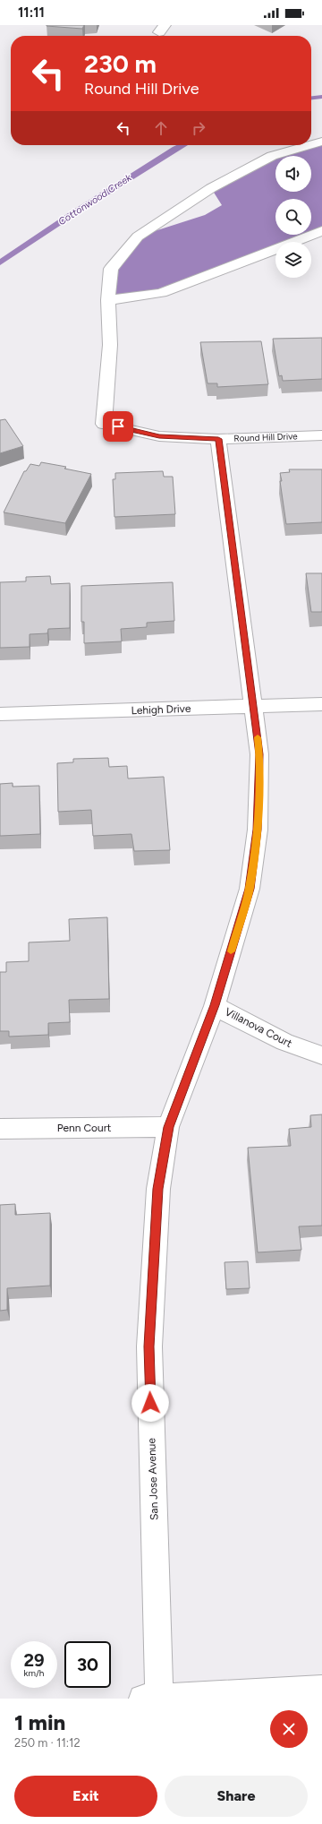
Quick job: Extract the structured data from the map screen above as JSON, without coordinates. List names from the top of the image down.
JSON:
{
  "streets": {
    "street": [
      "Round Hill Drive",
      "Lehigh Drive",
      "Villanova Court",
      "Penn Court",
      "San Jose Avenue"
    ]
  },
  "crossings": [
    ["Round Hill Drive", "San Jose Avenue"],
    ["Lehigh Drive", "San Jose Avenue"],
    ["Villanova Court", "San Jose Avenue"],
    ["Penn Court", "San Jose Avenue"]
  ],
  "water": ["Cottonwood Creek"],
  "page": {
    "status": "11:11",
    "turn": ["230 m", "Round Hill Drive"],
    "speed": "29 km/h",
    "limit": "30",
    "heading": ["1 min", "250 m · 11:12"],
    "buttons": ["Exit", "Share"]
  }
}
